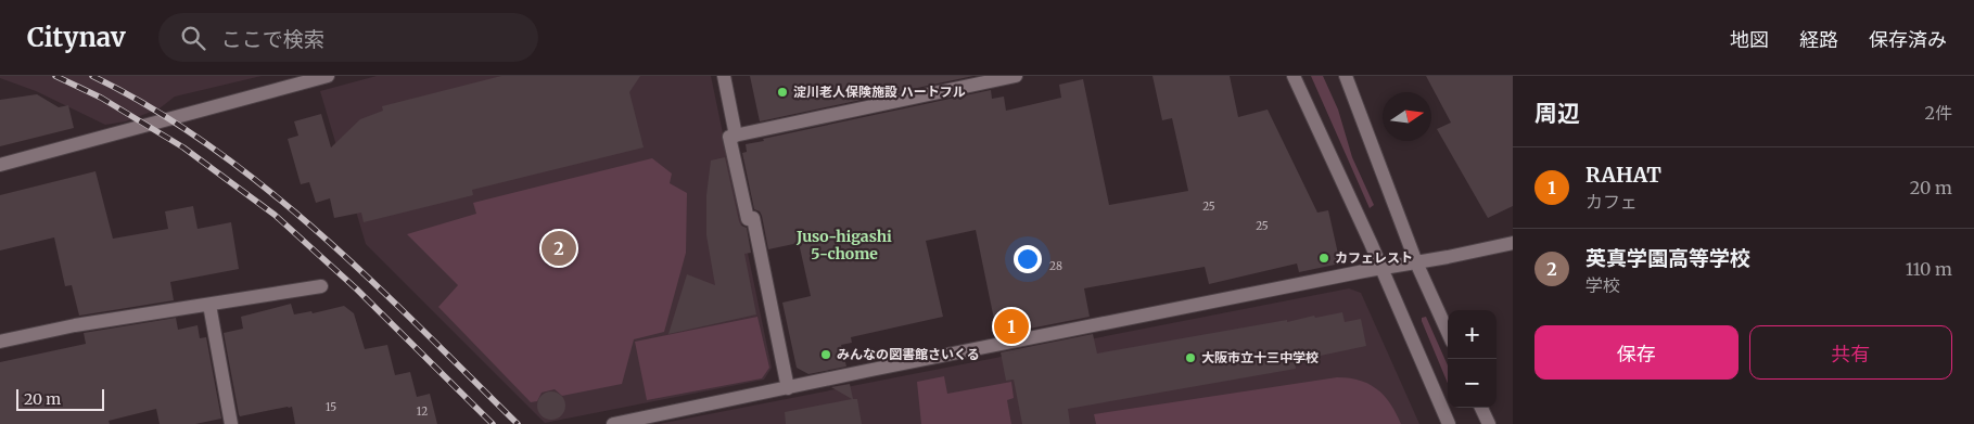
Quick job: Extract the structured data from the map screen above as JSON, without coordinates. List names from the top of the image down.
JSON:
{
  "districts": ["Juso-higashi 5-chome"],
  "places": [
    "淀川老人保険施設 ハートフル",
    "カフェレスト",
    "みんなの図書館さいくる",
    "大阪市立十三中学校"
  ],
  "house_numbers": [
    "25",
    "25",
    "28",
    "15",
    "12"
  ],
  "scale_bar": "20 m",
  "north": "right",
  "page": {
    "header": "Citynav",
    "search": "ここで検索",
    "nav": ["地図", "経路", "保存済み"],
    "heading": ["周辺", "2件"],
    "list": [
      {
        "mark": "1",
        "name": "RAHAT",
        "note": "カフェ",
        "value": "20 m"
      },
      {
        "mark": "2",
        "name": "英真学園高等学校",
        "note": "学校",
        "value": "110 m"
      }
    ],
    "pins": ["2", "1"],
    "buttons": ["保存", "共有"],
    "map_buttons": ["+", "−"],
    "scale": "20 m"
  }
}
